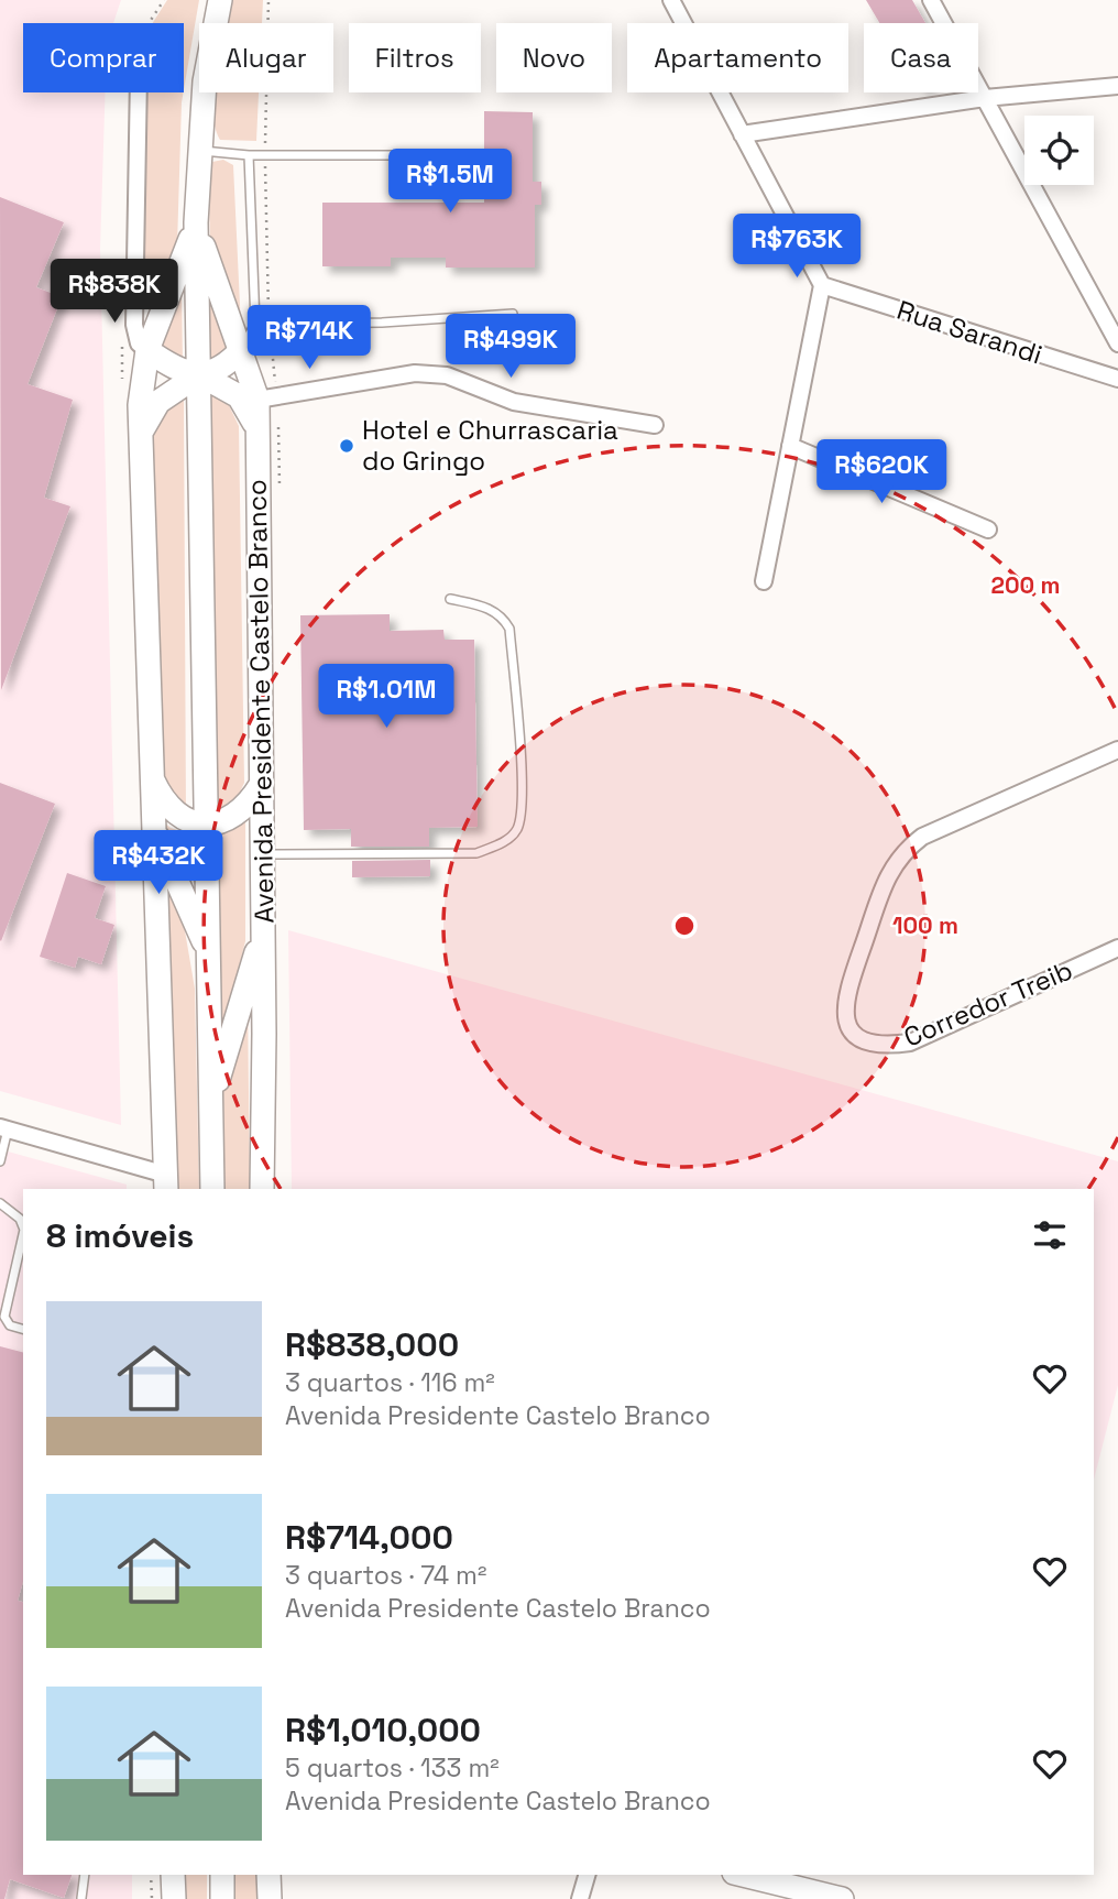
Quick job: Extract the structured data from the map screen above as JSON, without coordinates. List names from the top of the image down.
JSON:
{
  "streets": {
    "main road": ["Avenida Presidente Castelo Branco"],
    "street": ["Rua Sarandi", "Corredor Treib"]
  },
  "places": ["Hotel e Churrascaria do Gringo"],
  "page": {
    "chip": [
      "Comprar",
      "Alugar",
      "Filtros",
      "Novo",
      "Apartamento",
      "Casa"
    ],
    "price": [
      "R$1.5M",
      "R$763K",
      "R$838K",
      "R$714K",
      "R$499K",
      "R$620K",
      "R$1.01M",
      "R$432K"
    ],
    "heading": "8 imóveis",
    "list": [
      {
        "name": "R$838,000",
        "note": "3 quartos · 116 m² · Avenida Presidente Castelo Branco"
      },
      {
        "name": "R$714,000",
        "note": "3 quartos · 74 m² · Avenida Presidente Castelo Branco"
      },
      {
        "name": "R$1,010,000",
        "note": "5 quartos · 133 m² · Avenida Presidente Castelo Branco"
      }
    ]
  },
  "rings": ["200 m", "100 m"]
}
